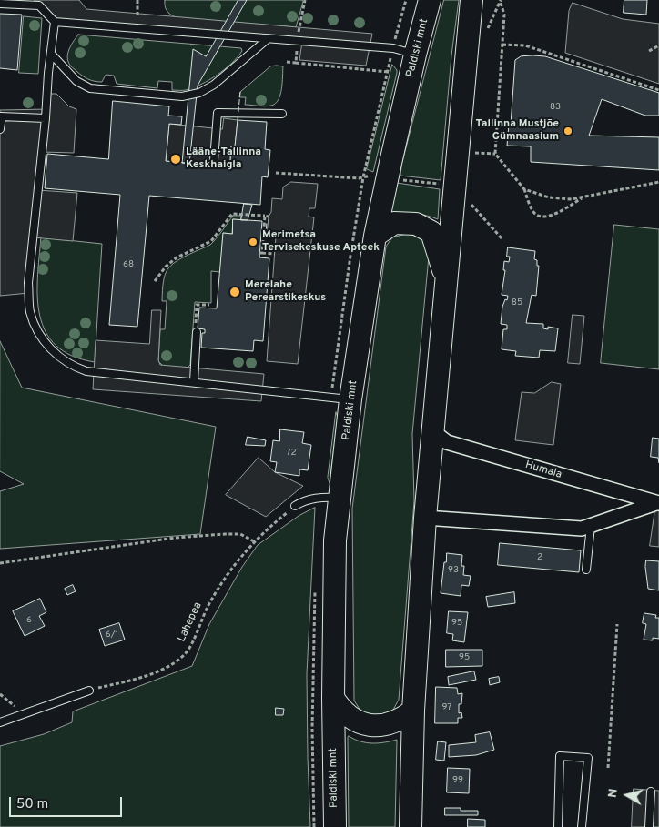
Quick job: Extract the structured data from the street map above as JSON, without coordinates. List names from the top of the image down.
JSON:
{
  "streets": {
    "main road": ["Paldiski mnt"],
    "street": ["Humala"],
    "path": ["Lahepea"]
  },
  "places": [
    "Tallinna Mustjõe Gümnaasium",
    "Lääne-Tallinna Keskhaigla",
    "Merimetsa Tervisekeskuse Apteek",
    "Merelahe Perearstikeskus"
  ],
  "house_numbers": [
    "83",
    "68",
    "85",
    "72",
    "2",
    "93",
    "6",
    "95",
    "6/1",
    "95",
    "97",
    "99"
  ],
  "scale_bar": "50 m",
  "north": "left"
}
